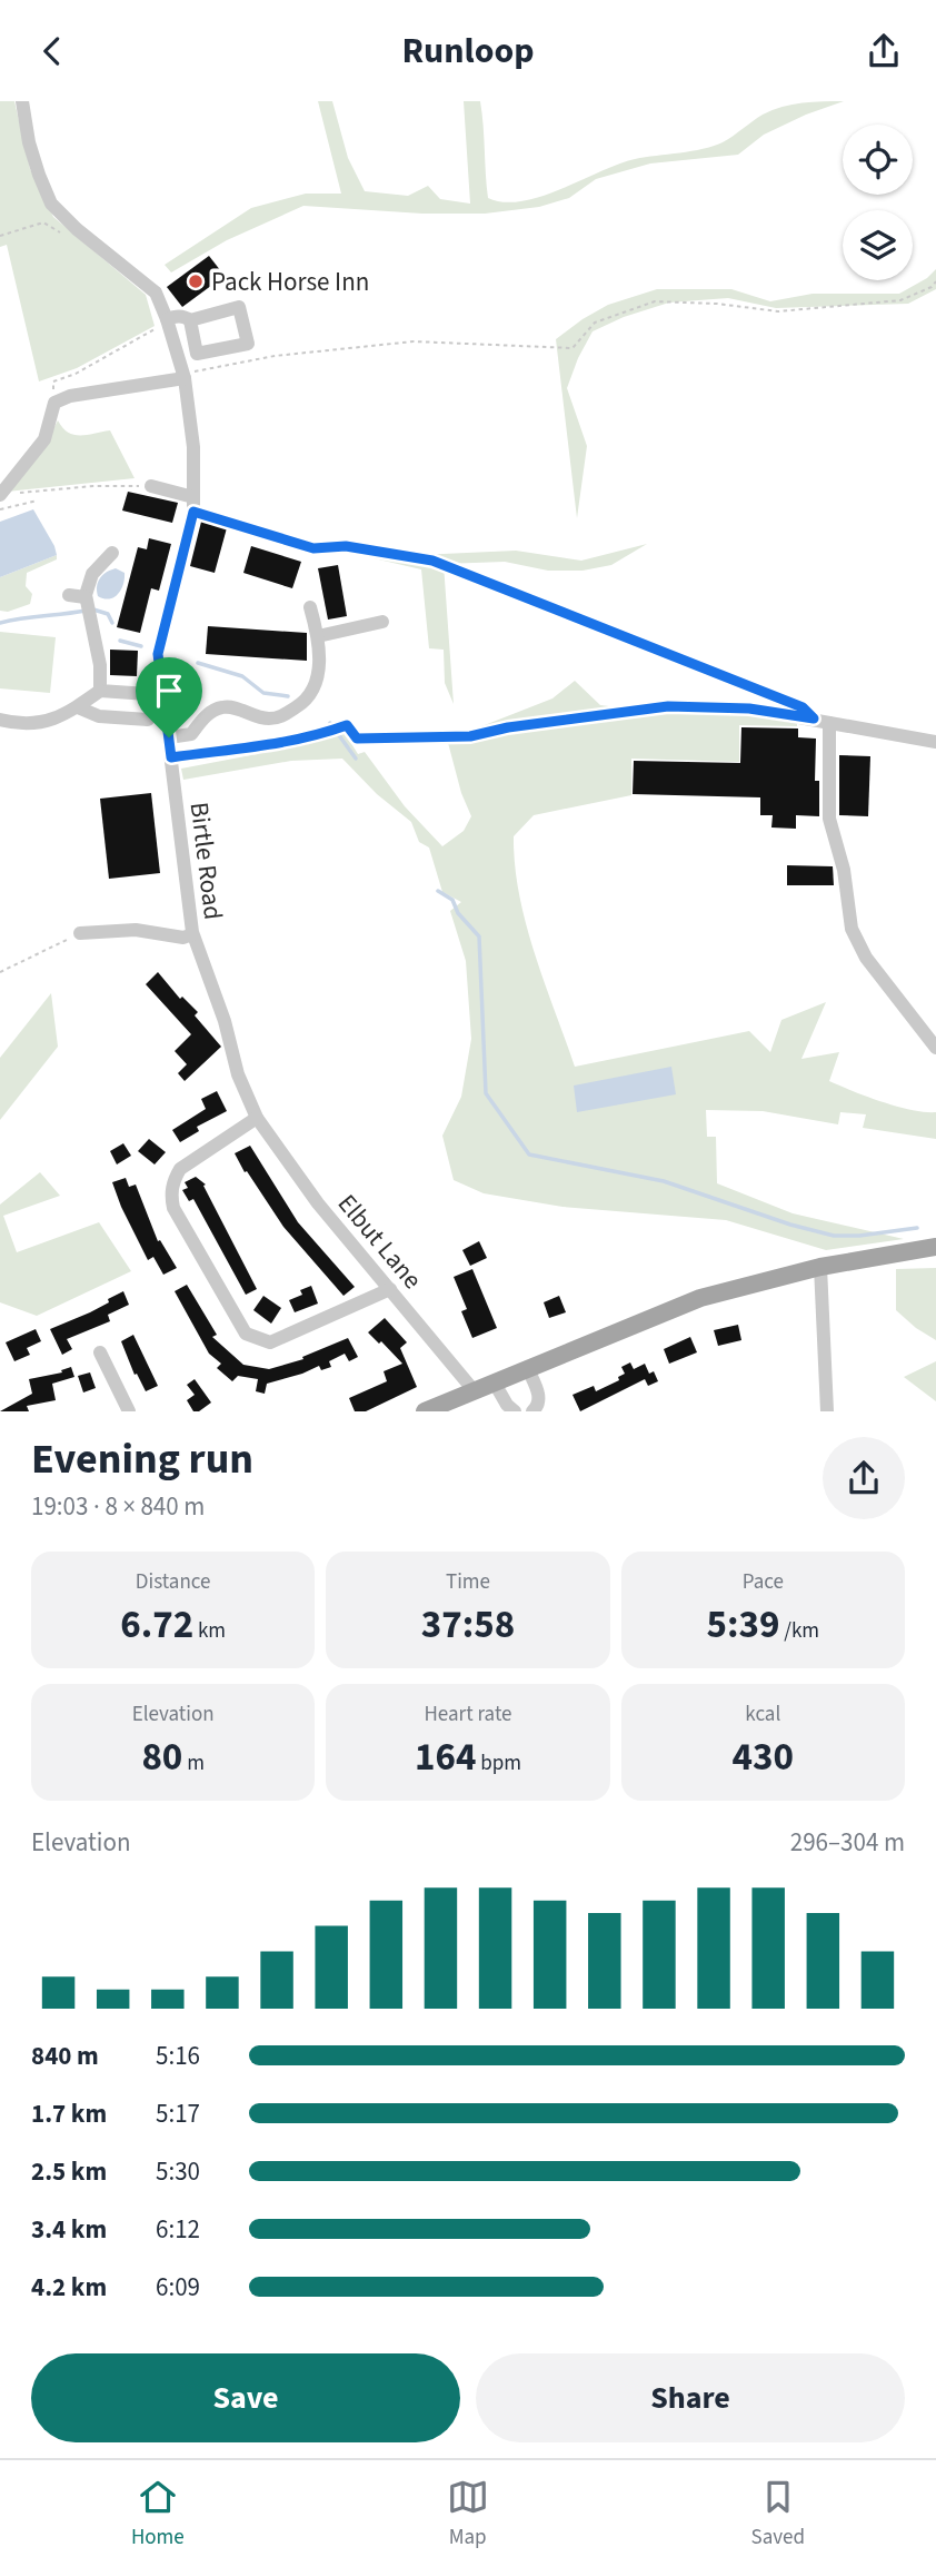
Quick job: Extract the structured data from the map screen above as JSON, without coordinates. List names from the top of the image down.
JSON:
{
  "streets": {
    "street": ["Birtle Road", "Elbut Lane"]
  },
  "crossings": [
    ["Birtle Road", "Elbut Lane"]
  ],
  "places": ["Pack Horse Inn"],
  "page": {
    "header": "Runloop",
    "heading": ["Evening run", "19:03 · 8 × 840 m"],
    "stats": [
      ["Distance", "6.72 km"],
      ["Time", "37:58"],
      ["Pace", "5:39 /km"],
      ["Elevation", "80 m"],
      ["Heart rate", "164 bpm"],
      ["kcal", "430"]
    ],
    "chart": ["Elevation", "296–304 m"],
    "list": [
      {
        "name": "840 m",
        "note": "5:16"
      },
      {
        "name": "1.7 km",
        "note": "5:17"
      },
      {
        "name": "2.5 km",
        "note": "5:30"
      },
      {
        "name": "3.4 km",
        "note": "6:12"
      },
      {
        "name": "4.2 km",
        "note": "6:09"
      }
    ],
    "buttons": ["Save", "Share"],
    "tabs": ["Home", "Map", "Saved"]
  }
}
